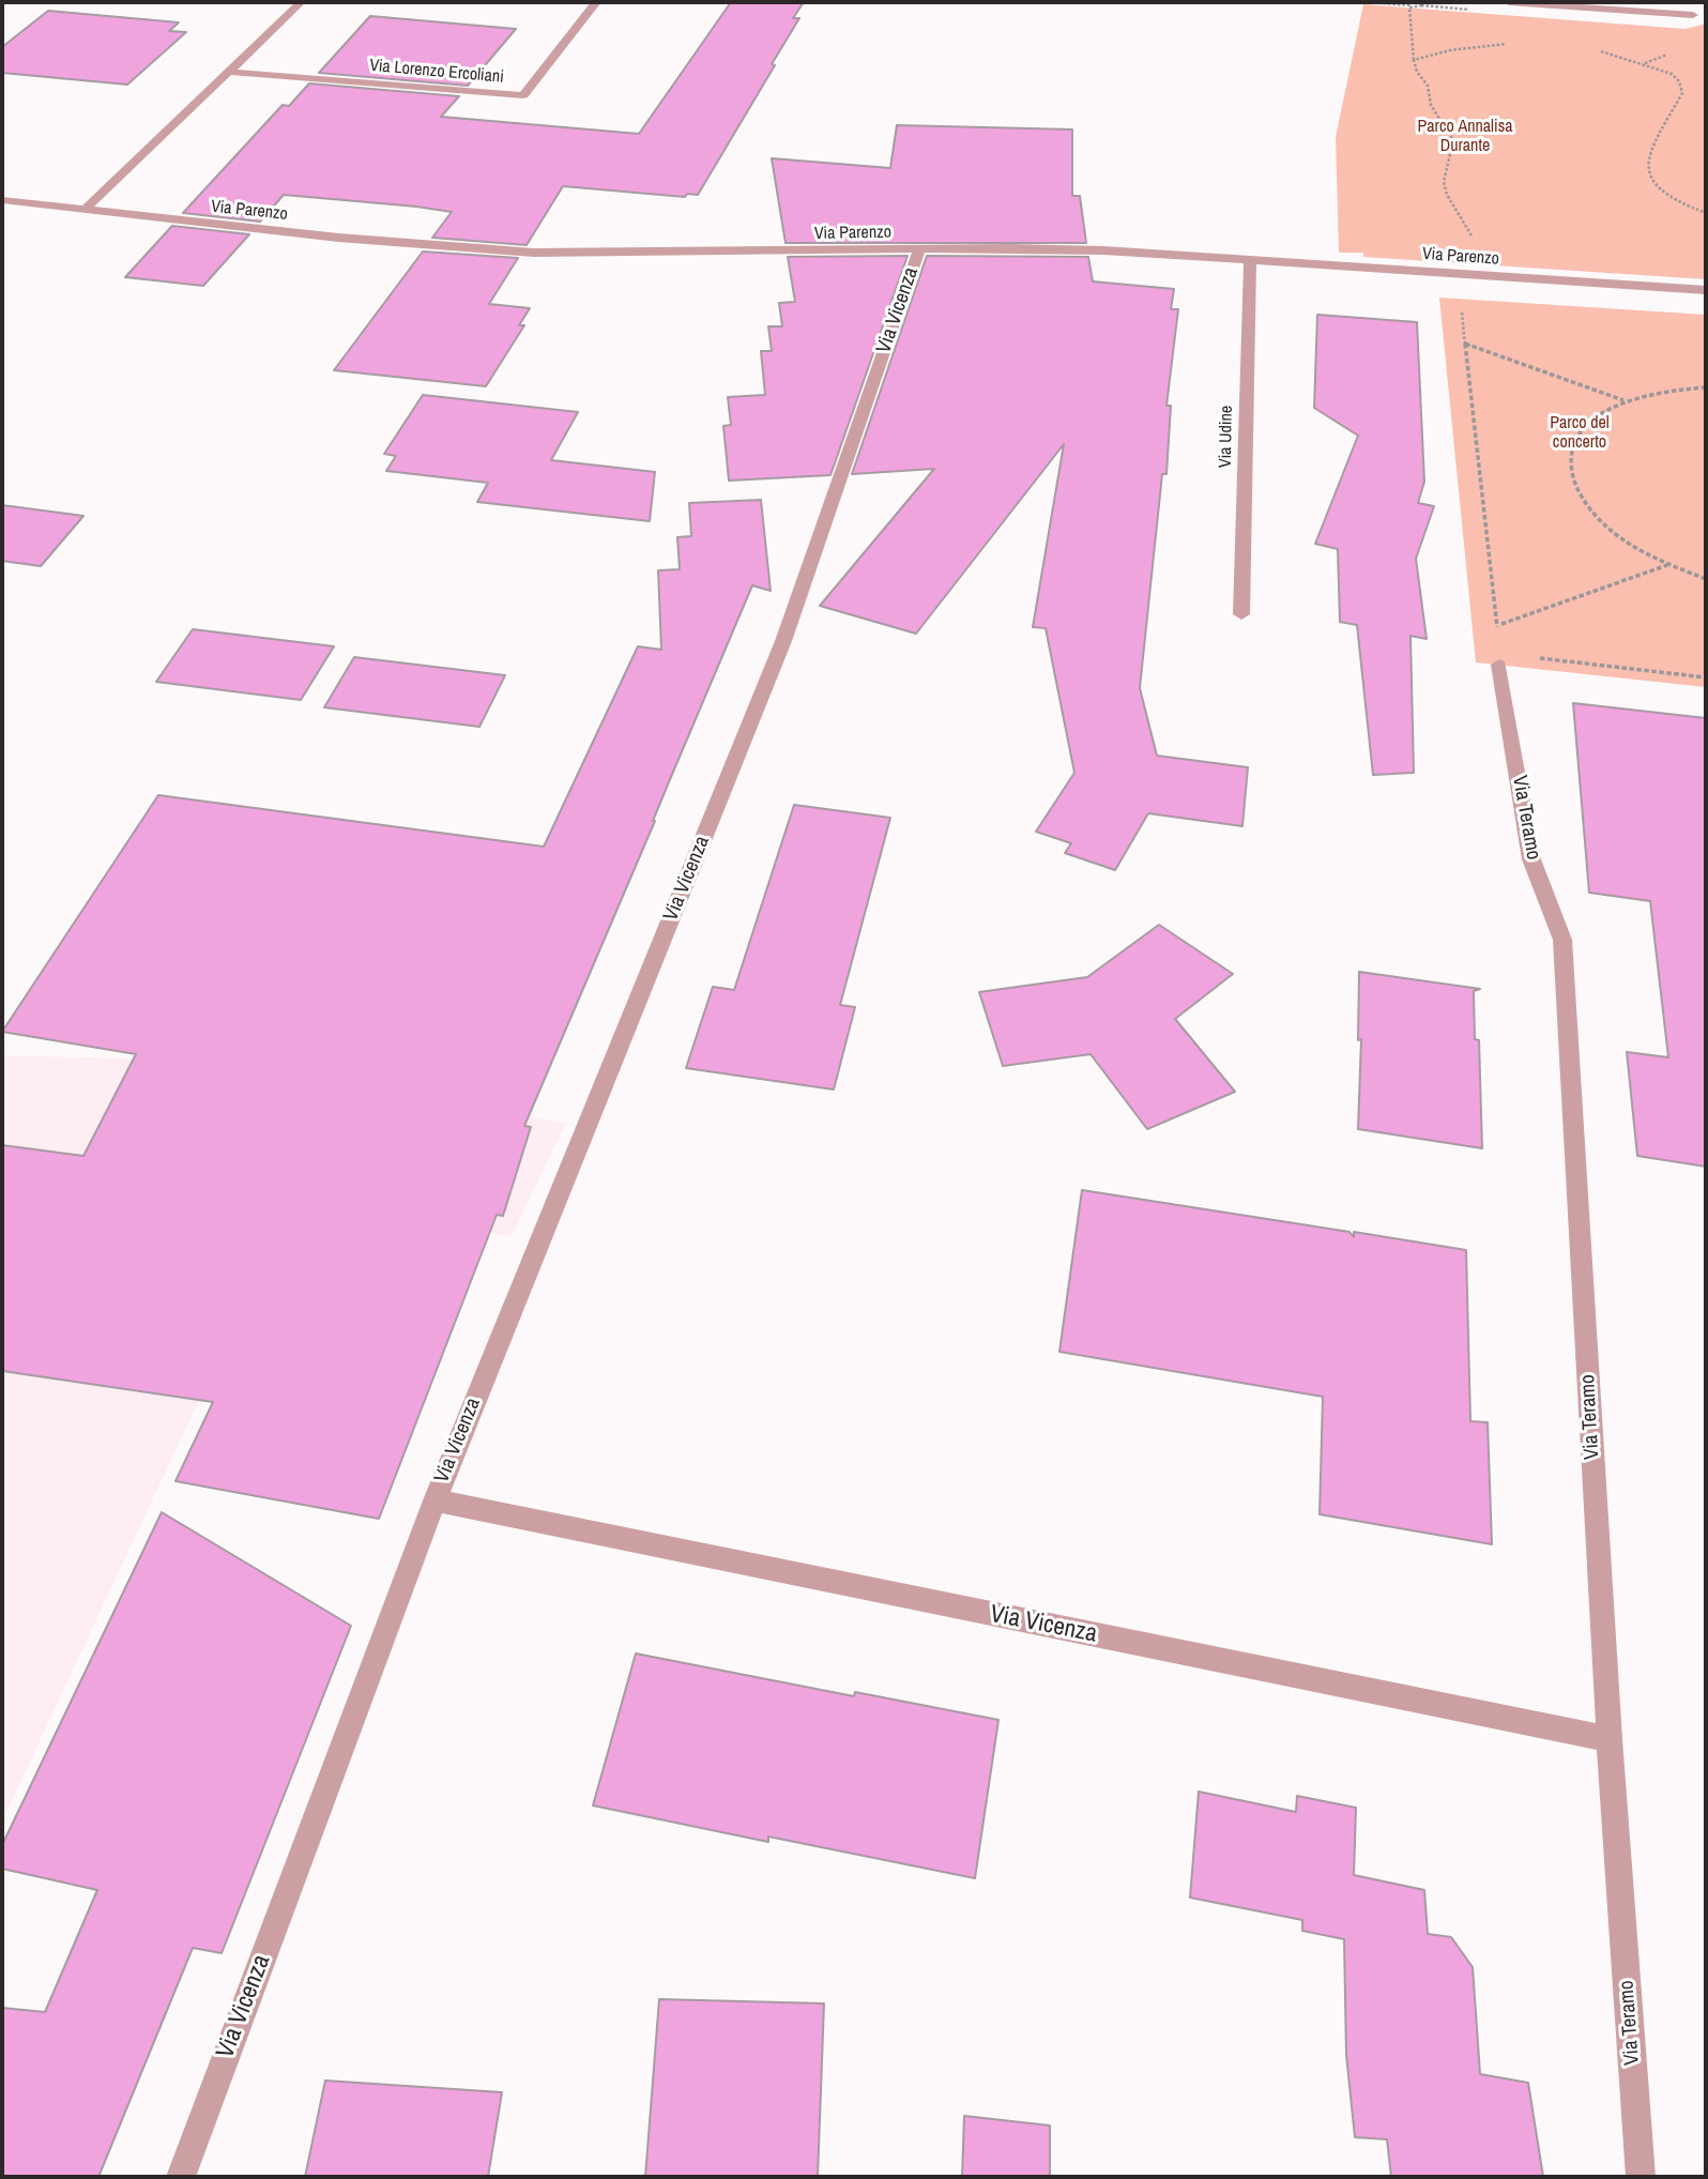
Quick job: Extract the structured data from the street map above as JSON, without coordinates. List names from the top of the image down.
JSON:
{
  "streets": {
    "street": [
      "Via Lorenzo Ercoliani",
      "Via Parenzo",
      "Via Vicenza",
      "Via Udine",
      "Via Teramo"
    ]
  },
  "crossings": [
    ["Via Parenzo", "Via Vicenza"],
    ["Via Parenzo", "Via Udine"],
    ["Via Vicenza", "Via Teramo"]
  ],
  "parks": ["Parco Annalisa Durante", "Parco del concerto"]
}
